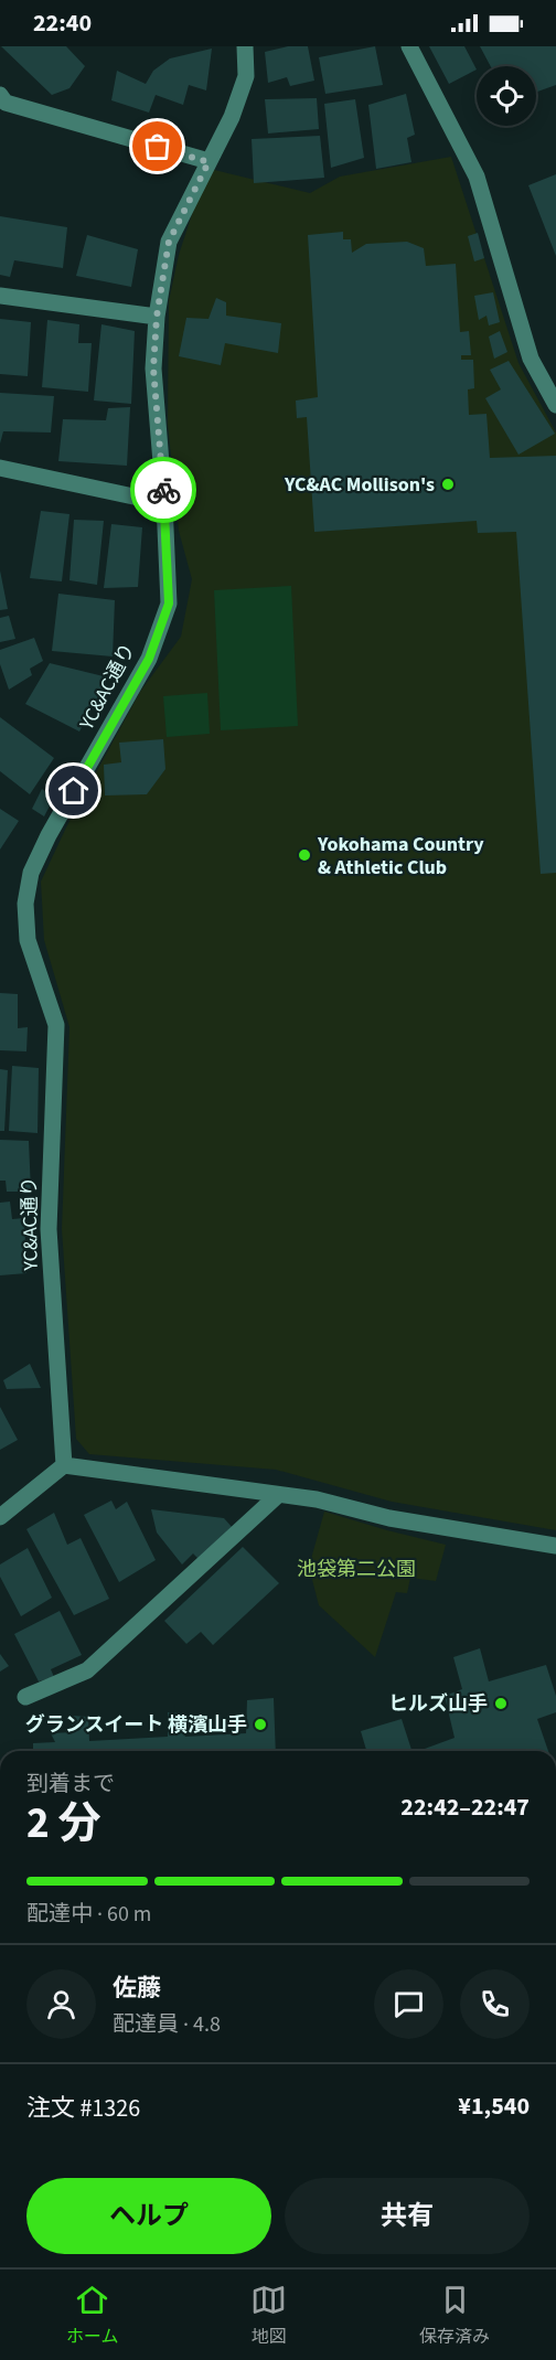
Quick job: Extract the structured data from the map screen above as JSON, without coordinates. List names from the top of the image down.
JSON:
{
  "streets": {
    "street": ["YC&AC通り"]
  },
  "parks": ["池袋第二公園"],
  "places": [
    "YC&AC Mollison's",
    "Yokohama Country & Athletic Club",
    "ヒルズ山手",
    "グランスイート 横濱山手"
  ],
  "page": {
    "status": "22:40",
    "heading": ["2 分", "到着まで", "22:42–22:47"],
    "panel": [
      "佐藤",
      "配達員 · 4.8",
      "注文 #1326",
      "¥1,540"
    ],
    "bar": "配達中 · 60 m",
    "buttons": ["ヘルプ", "共有"],
    "tabs": ["ホーム", "地図", "保存済み"]
  }
}
